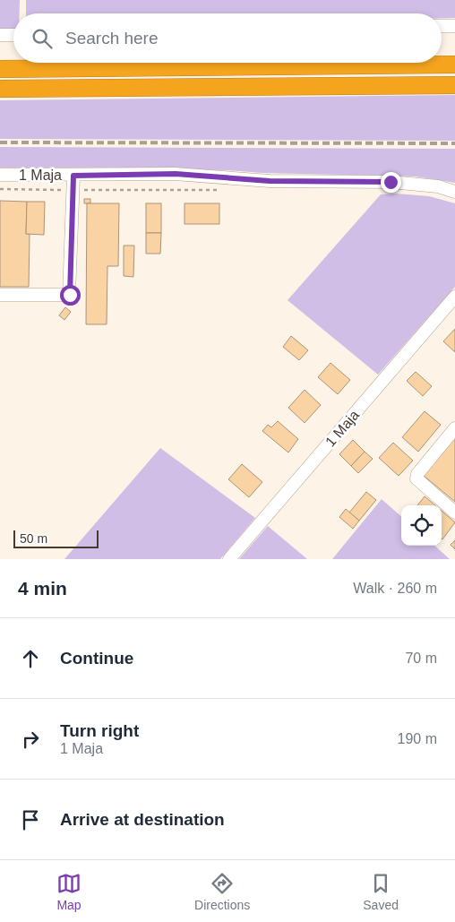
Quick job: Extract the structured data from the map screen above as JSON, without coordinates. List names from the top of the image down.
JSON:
{
  "streets": {
    "street": ["1 Maja"]
  },
  "scale_bar": "50 m",
  "page": {
    "search": "Search here",
    "scale": "50 m",
    "heading": ["4 min", "Walk · 260 m"],
    "list": [
      ["Continue", "70 m"],
      ["Turn right", "1 Maja", "190 m"],
      "Arrive at destination"
    ],
    "nav": ["Map", "Directions", "Saved"]
  }
}
